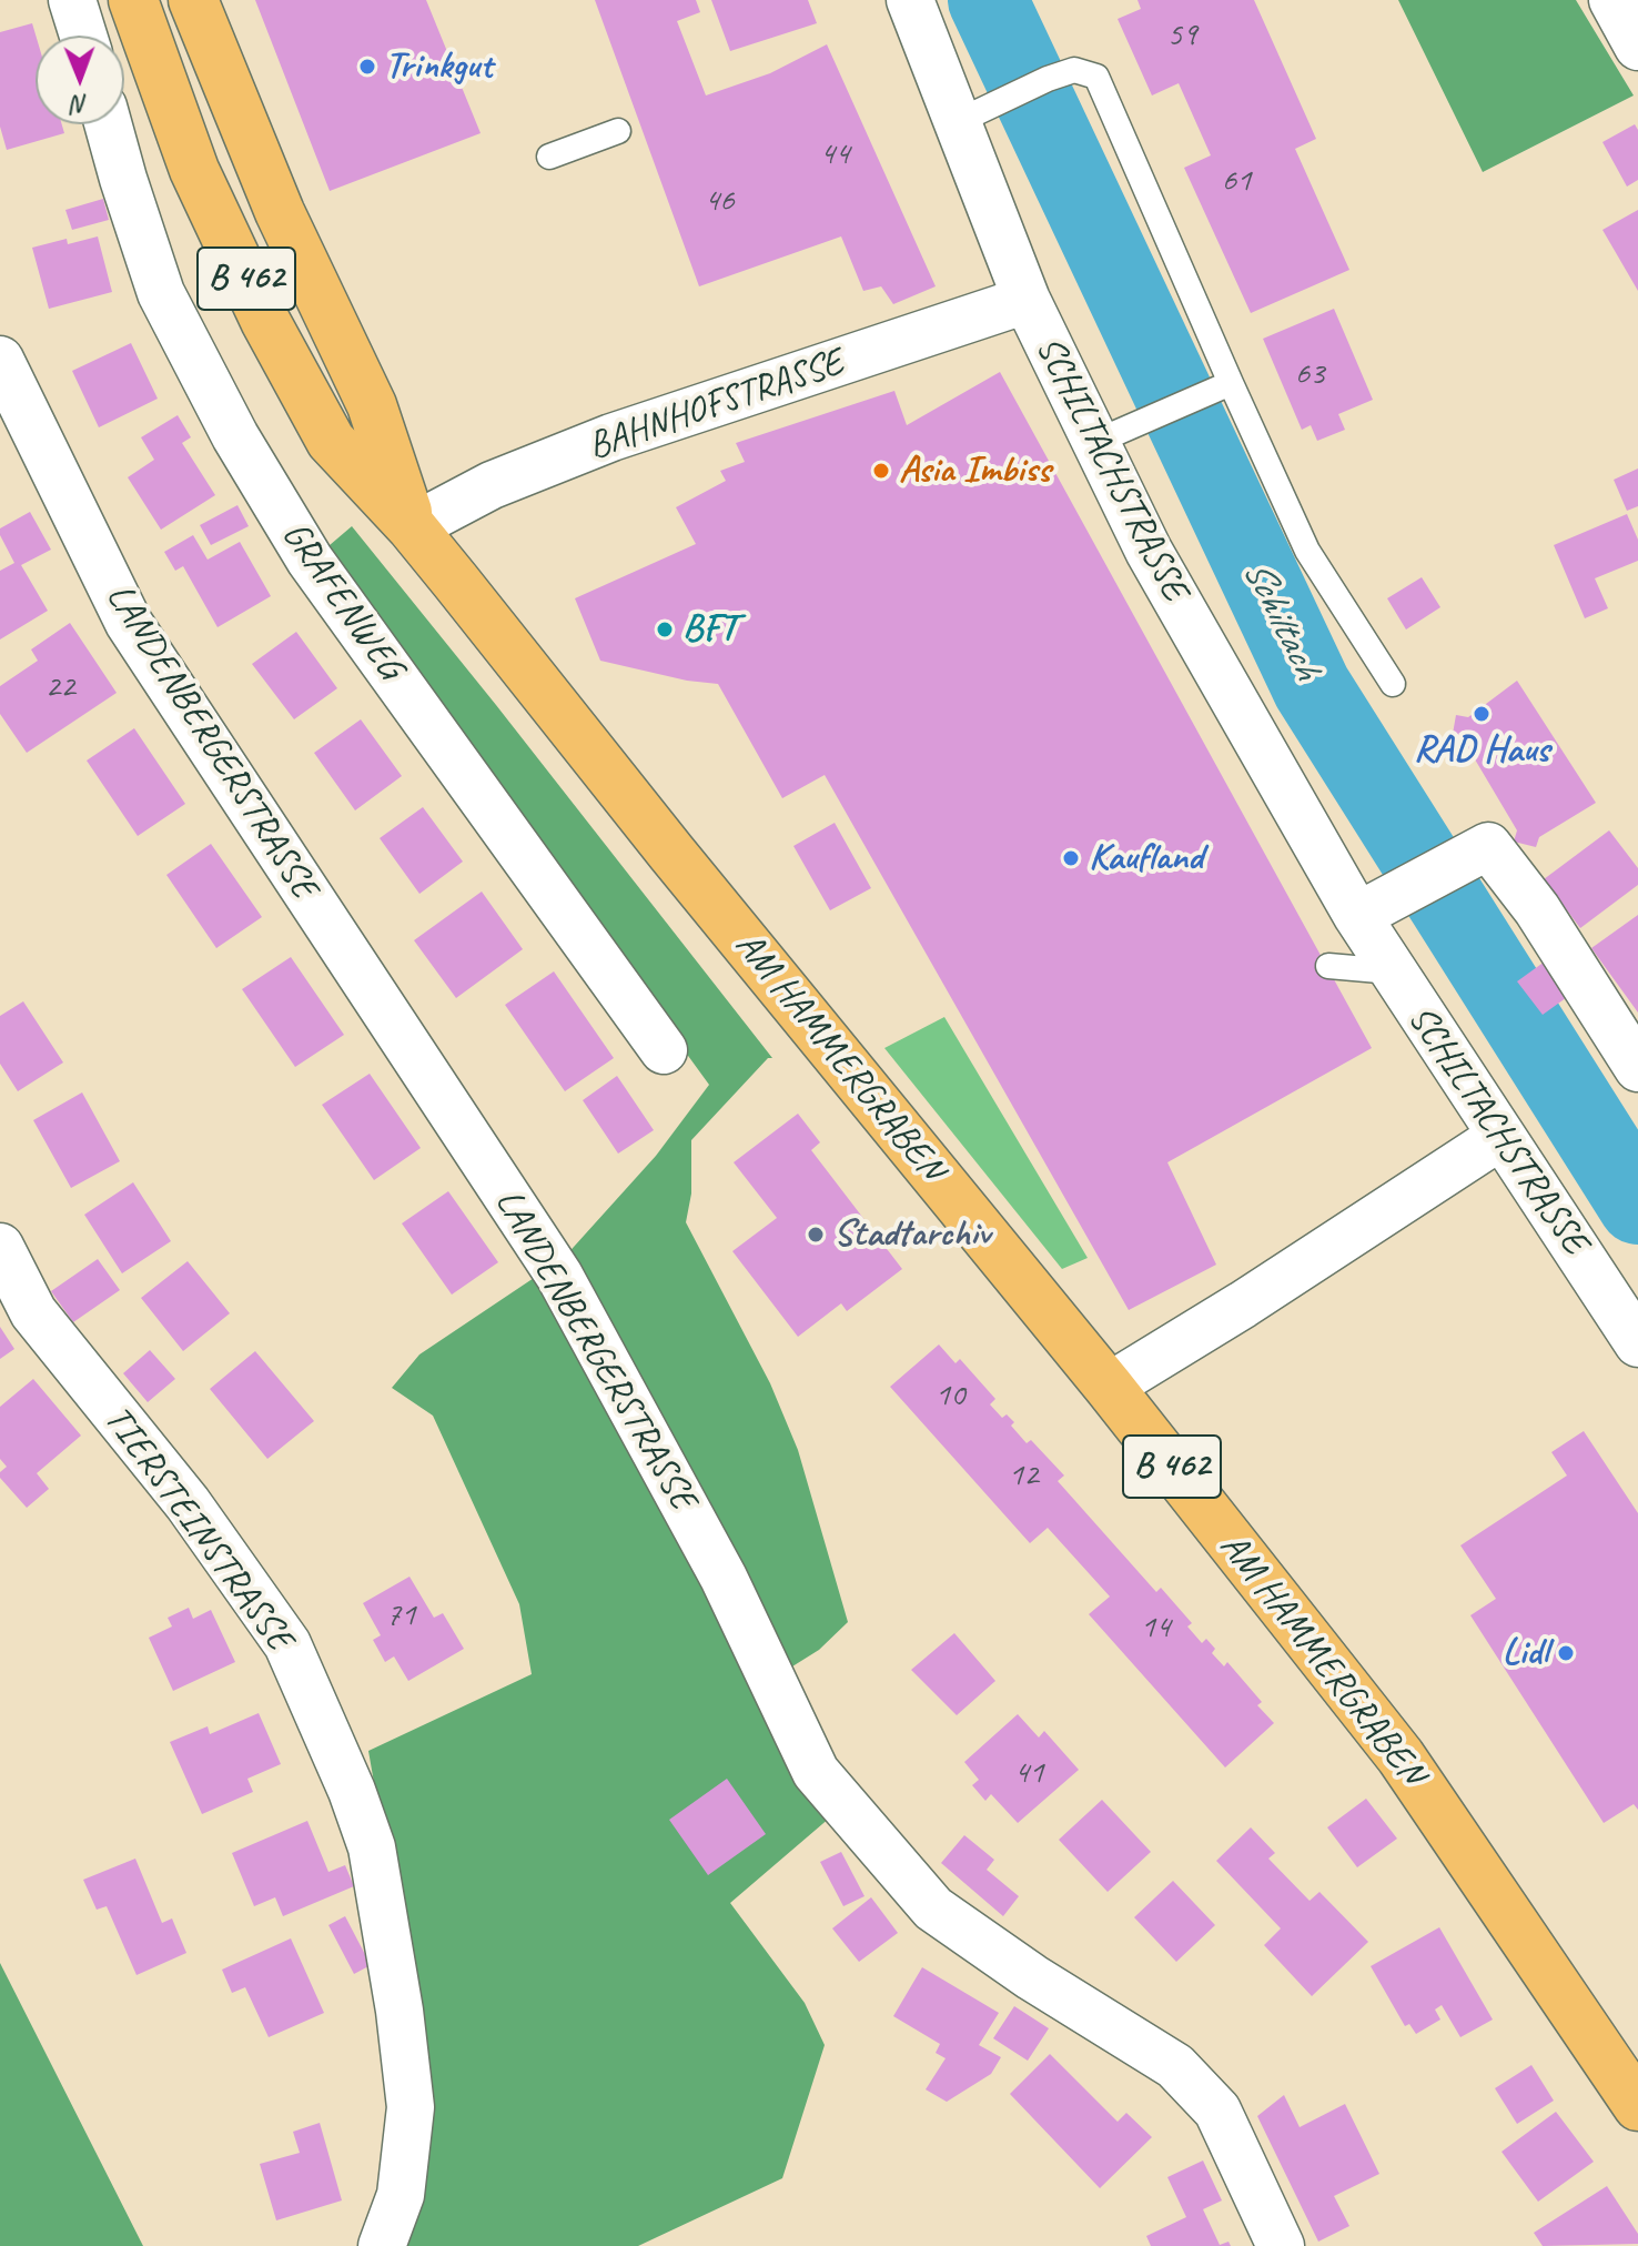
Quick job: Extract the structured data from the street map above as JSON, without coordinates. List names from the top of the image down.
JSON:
{
  "streets": {
    "main road": ["B 462", "AM HAMMERGRABEN"],
    "street": [
      "BAHNHOFSTRASSE",
      "SCHILTACHSTRASSE",
      "GRAFENWEG",
      "LANDENBERGERSTRASSE",
      "TIERSTEINSTRASSE"
    ]
  },
  "crossings": [
    ["B 462", "BAHNHOFSTRASSE"],
    ["B 462", "AM HAMMERGRABEN"],
    ["BAHNHOFSTRASSE", "SCHILTACHSTRASSE"],
    ["BAHNHOFSTRASSE", "AM HAMMERGRABEN"]
  ],
  "water": ["Schiltach"],
  "places": [
    "Trinkgut",
    "Asia Imbiss",
    "BFT",
    "RAD Haus",
    "Kaufland",
    "Stadtarchiv",
    "Lidl"
  ],
  "house_numbers": [
    "59",
    "44",
    "61",
    "46",
    "63",
    "22",
    "10",
    "12",
    "71",
    "14",
    "41"
  ],
  "north": "bottom"
}
